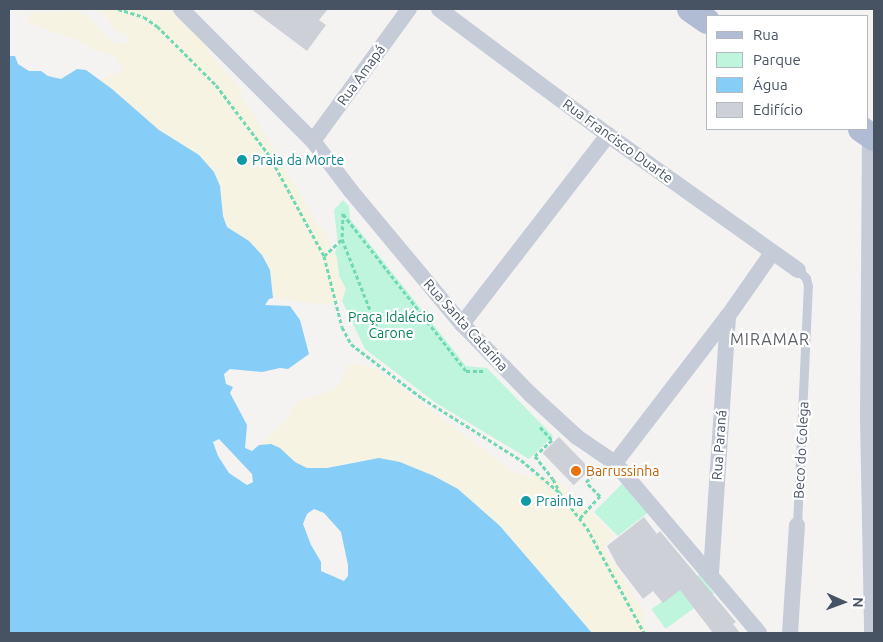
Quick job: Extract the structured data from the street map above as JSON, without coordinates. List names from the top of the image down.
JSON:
{
  "streets": {
    "street": [
      "Rua Amapá",
      "Rua Francisco Duarte",
      "Rua Santa Catarina",
      "Rua Paraná",
      "Beco do Colega"
    ]
  },
  "crossings": [
    ["Rua Amapá", "Rua Santa Catarina"],
    ["Rua Francisco Duarte", "Beco do Colega"],
    ["Rua Santa Catarina", "Rua Paraná"]
  ],
  "districts": ["MIRAMAR"],
  "parks": ["Praça Idalécio Carone"],
  "places": ["Praia da Morte", "Barrussinha", "Prainha"],
  "legend": [
    "Rua",
    "Parque",
    "Água",
    "Edifício"
  ],
  "north": "right"
}
